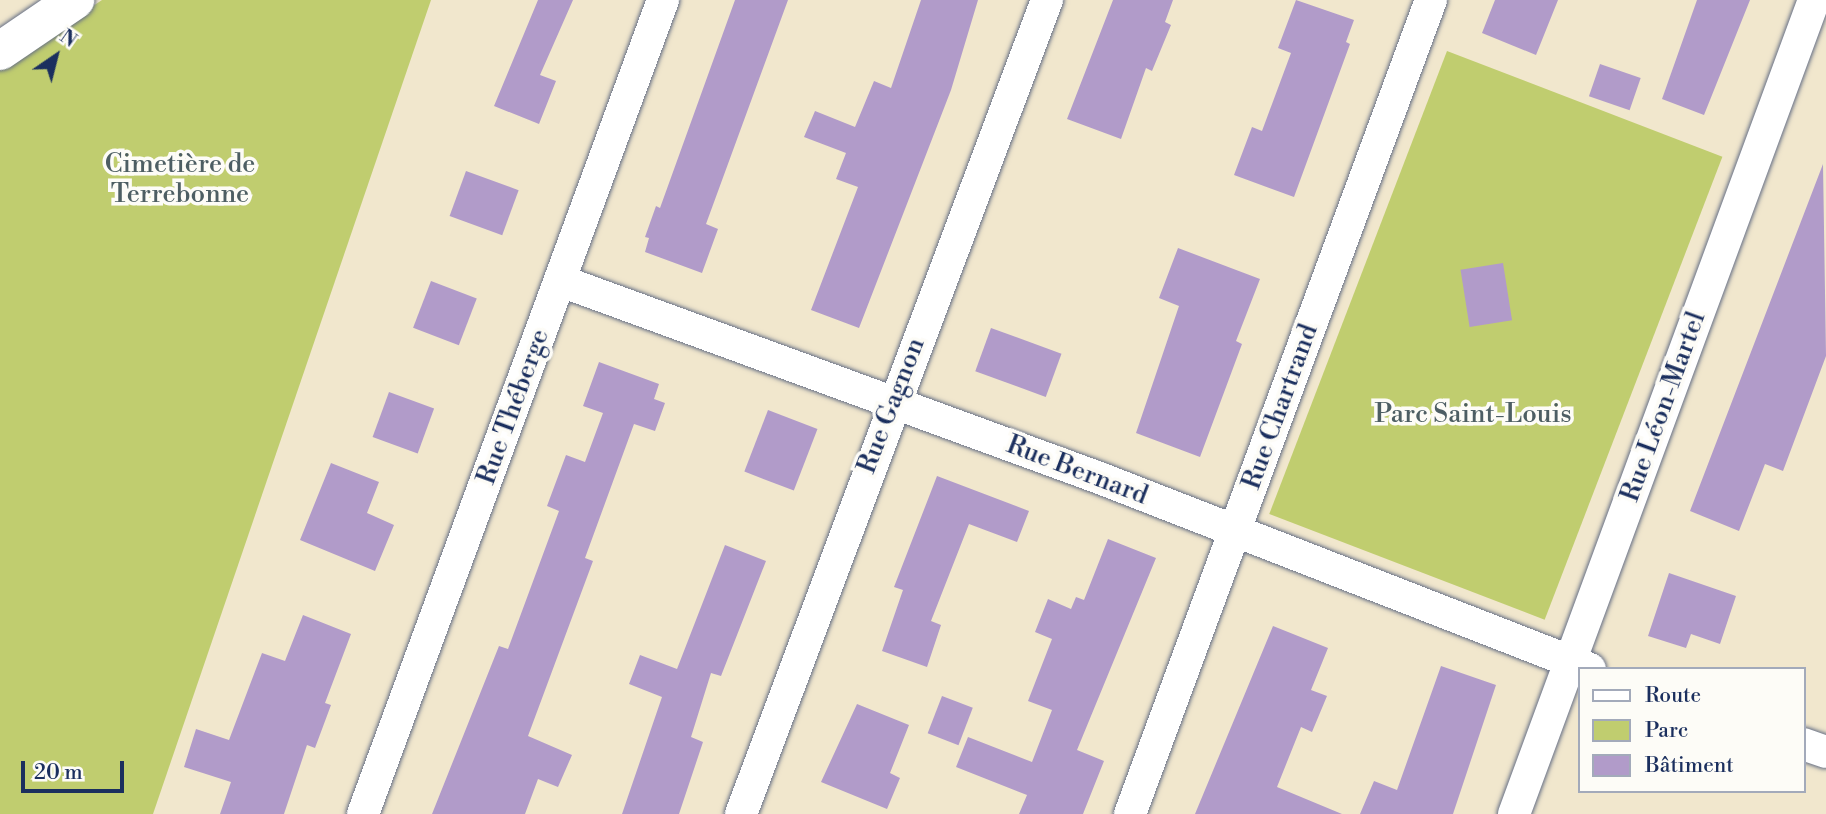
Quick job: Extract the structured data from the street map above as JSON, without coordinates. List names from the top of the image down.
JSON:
{
  "streets": {
    "street": [
      "Rue Gagnon",
      "Rue Théberge",
      "Rue Chartrand",
      "Rue Léon-Martel",
      "Rue Bernard"
    ]
  },
  "crossings": [
    ["Rue Gagnon", "Rue Bernard"],
    ["Rue Théberge", "Rue Bernard"],
    ["Rue Chartrand", "Rue Bernard"],
    ["Rue Léon-Martel", "Rue Bernard"]
  ],
  "parks": ["Cimetière de Terrebonne", "Parc Saint-Louis"],
  "legend": ["Route", "Parc", "Bâtiment"],
  "scale_bar": "20 m",
  "north": "top right"
}
